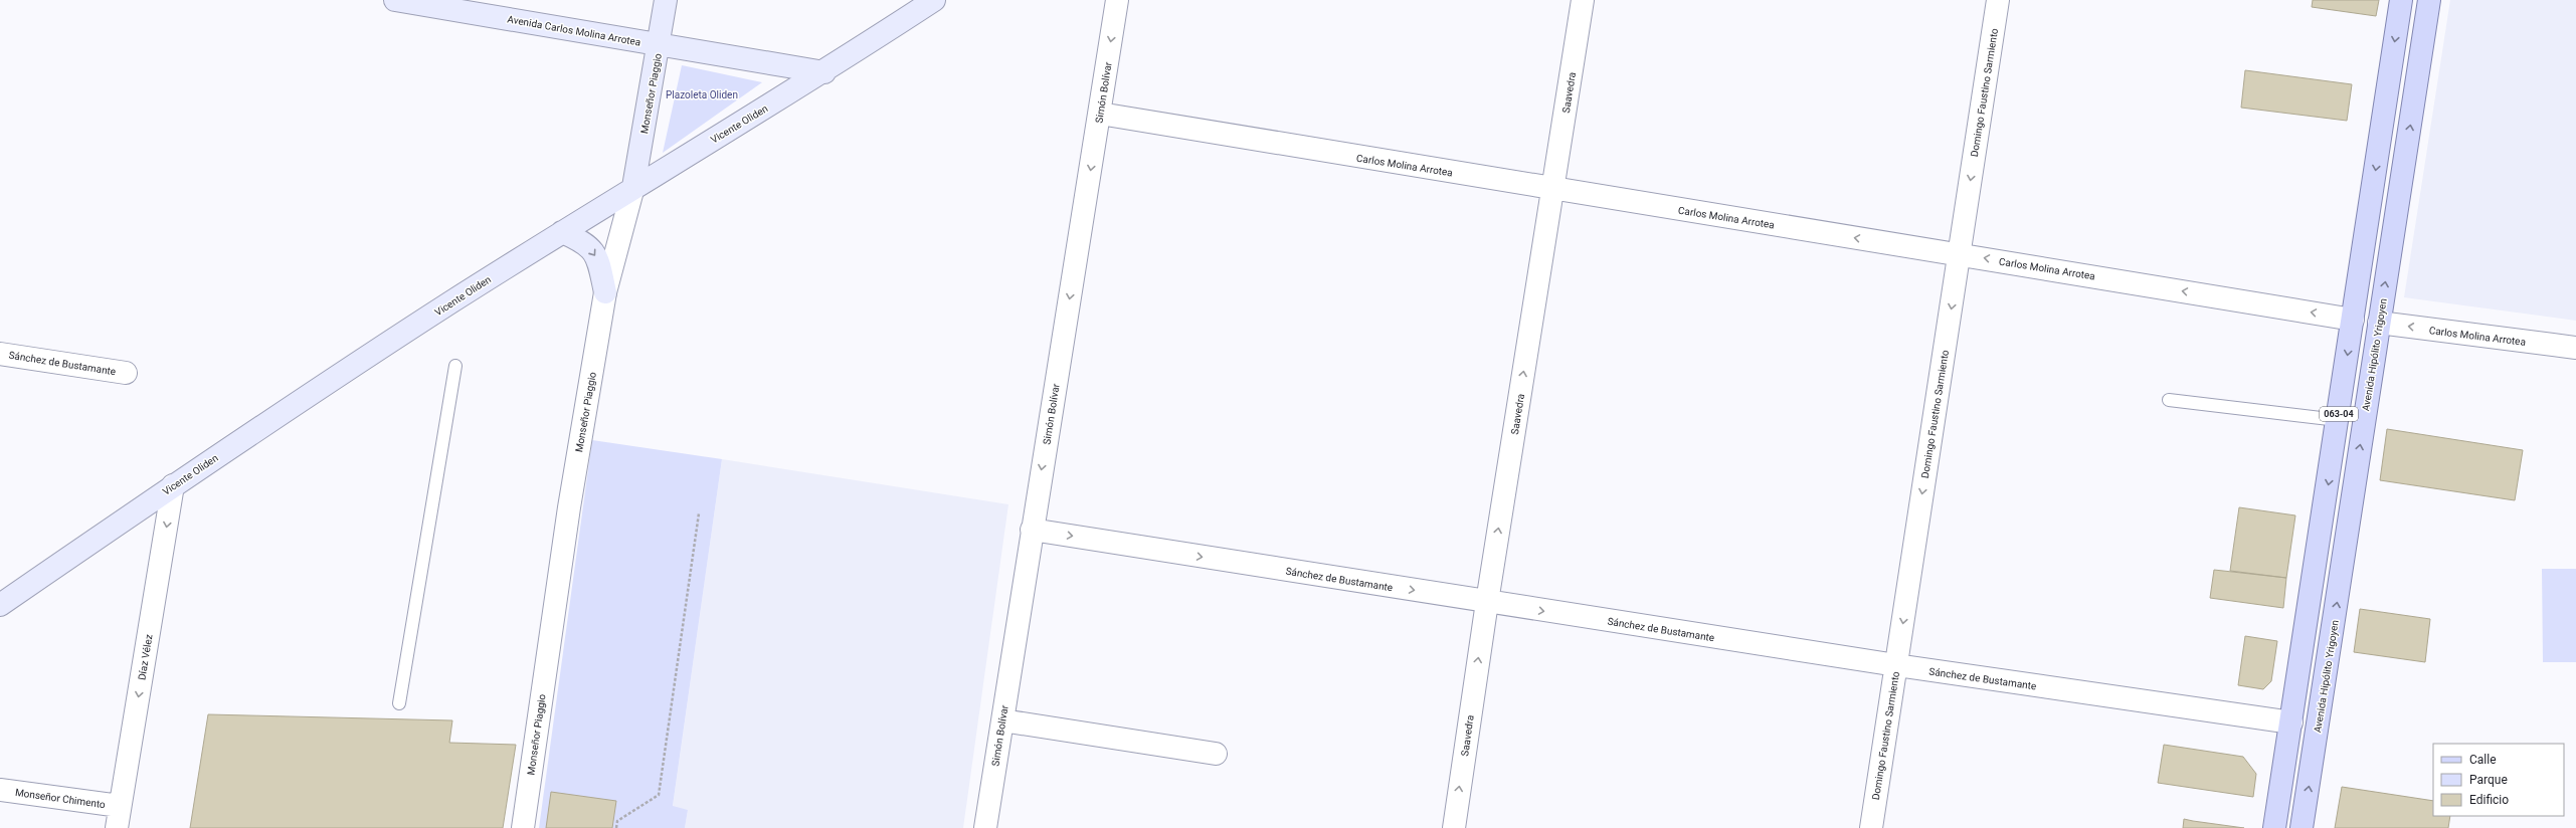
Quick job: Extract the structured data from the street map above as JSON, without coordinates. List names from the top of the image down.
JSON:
{
  "streets": {
    "main road": ["Avenida Hipólito Yrigoyen", "063-04"],
    "street": [
      "Avenida Carlos Molina Arrotea",
      "Simón Bolívar",
      "Saavedra",
      "Domingo Faustino Sarmiento",
      "Monseñor Piaggio",
      "Vicente Oliden",
      "Carlos Molina Arrotea",
      "Sánchez de Bustamante",
      "Díaz Vélez",
      "Monseñor Chimento"
    ]
  },
  "crossings": [
    ["Avenida Carlos Molina Arrotea", "Monseñor Piaggio"],
    ["Avenida Carlos Molina Arrotea", "Vicente Oliden"],
    ["Simón Bolívar", "Carlos Molina Arrotea"],
    ["Simón Bolívar", "Sánchez de Bustamante"],
    ["Saavedra", "Carlos Molina Arrotea"],
    ["Saavedra", "Sánchez de Bustamante"],
    ["Domingo Faustino Sarmiento", "Carlos Molina Arrotea"],
    ["Domingo Faustino Sarmiento", "Sánchez de Bustamante"],
    ["Monseñor Piaggio", "Vicente Oliden"],
    ["Vicente Oliden", "Díaz Vélez"],
    ["Carlos Molina Arrotea", "Avenida Hipólito Yrigoyen"],
    ["Carlos Molina Arrotea", "063-04"],
    ["Sánchez de Bustamante", "063-04"],
    ["Díaz Vélez", "Monseñor Chimento"]
  ],
  "one_way": [
    "Simón Bolívar",
    "Saavedra",
    "Domingo Faustino Sarmiento",
    "Carlos Molina Arrotea",
    "Sánchez de Bustamante",
    "Díaz Vélez"
  ],
  "parks": ["Plazoleta Oliden"],
  "legend": ["Calle", "Parque", "Edificio"]
}
